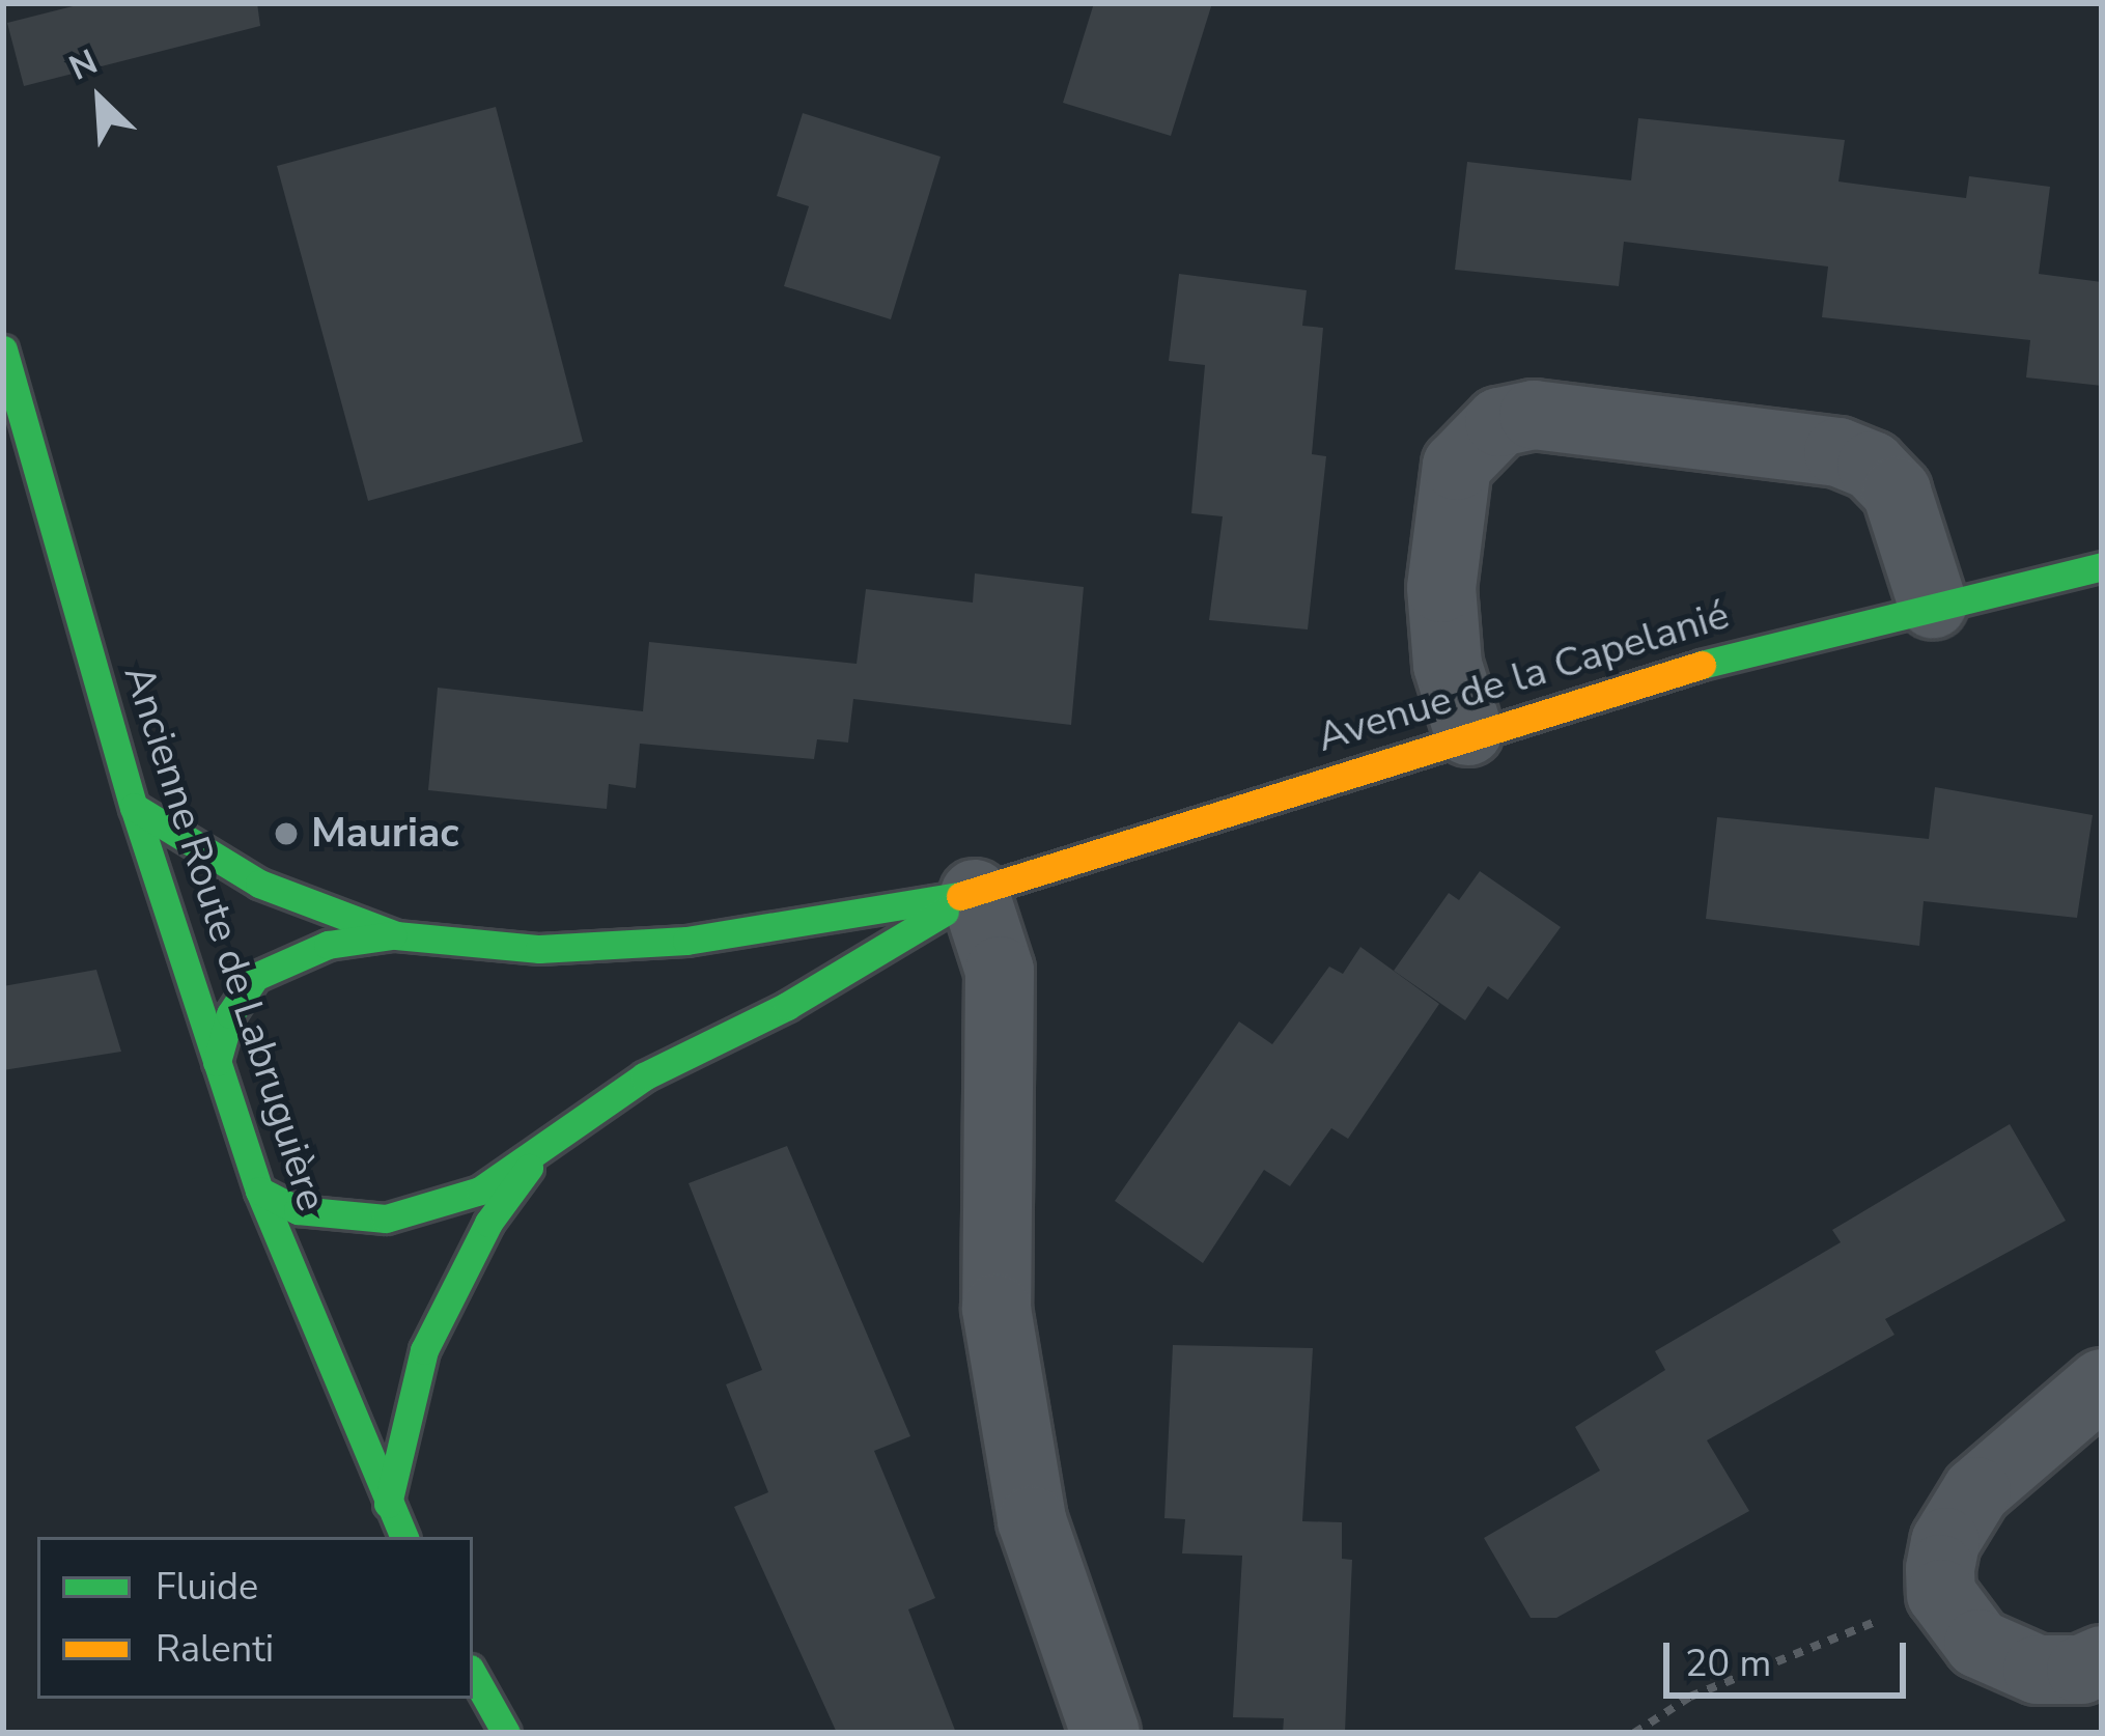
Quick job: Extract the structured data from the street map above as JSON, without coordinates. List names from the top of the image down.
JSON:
{
  "streets": {
    "street": ["Avenue de la Capelanié", "Ancienne Route de Labruguière"]
  },
  "places": ["Mauriac"],
  "legend": ["Fluide", "Ralenti"],
  "scale_bar": "20 m",
  "north": "top left"
}
